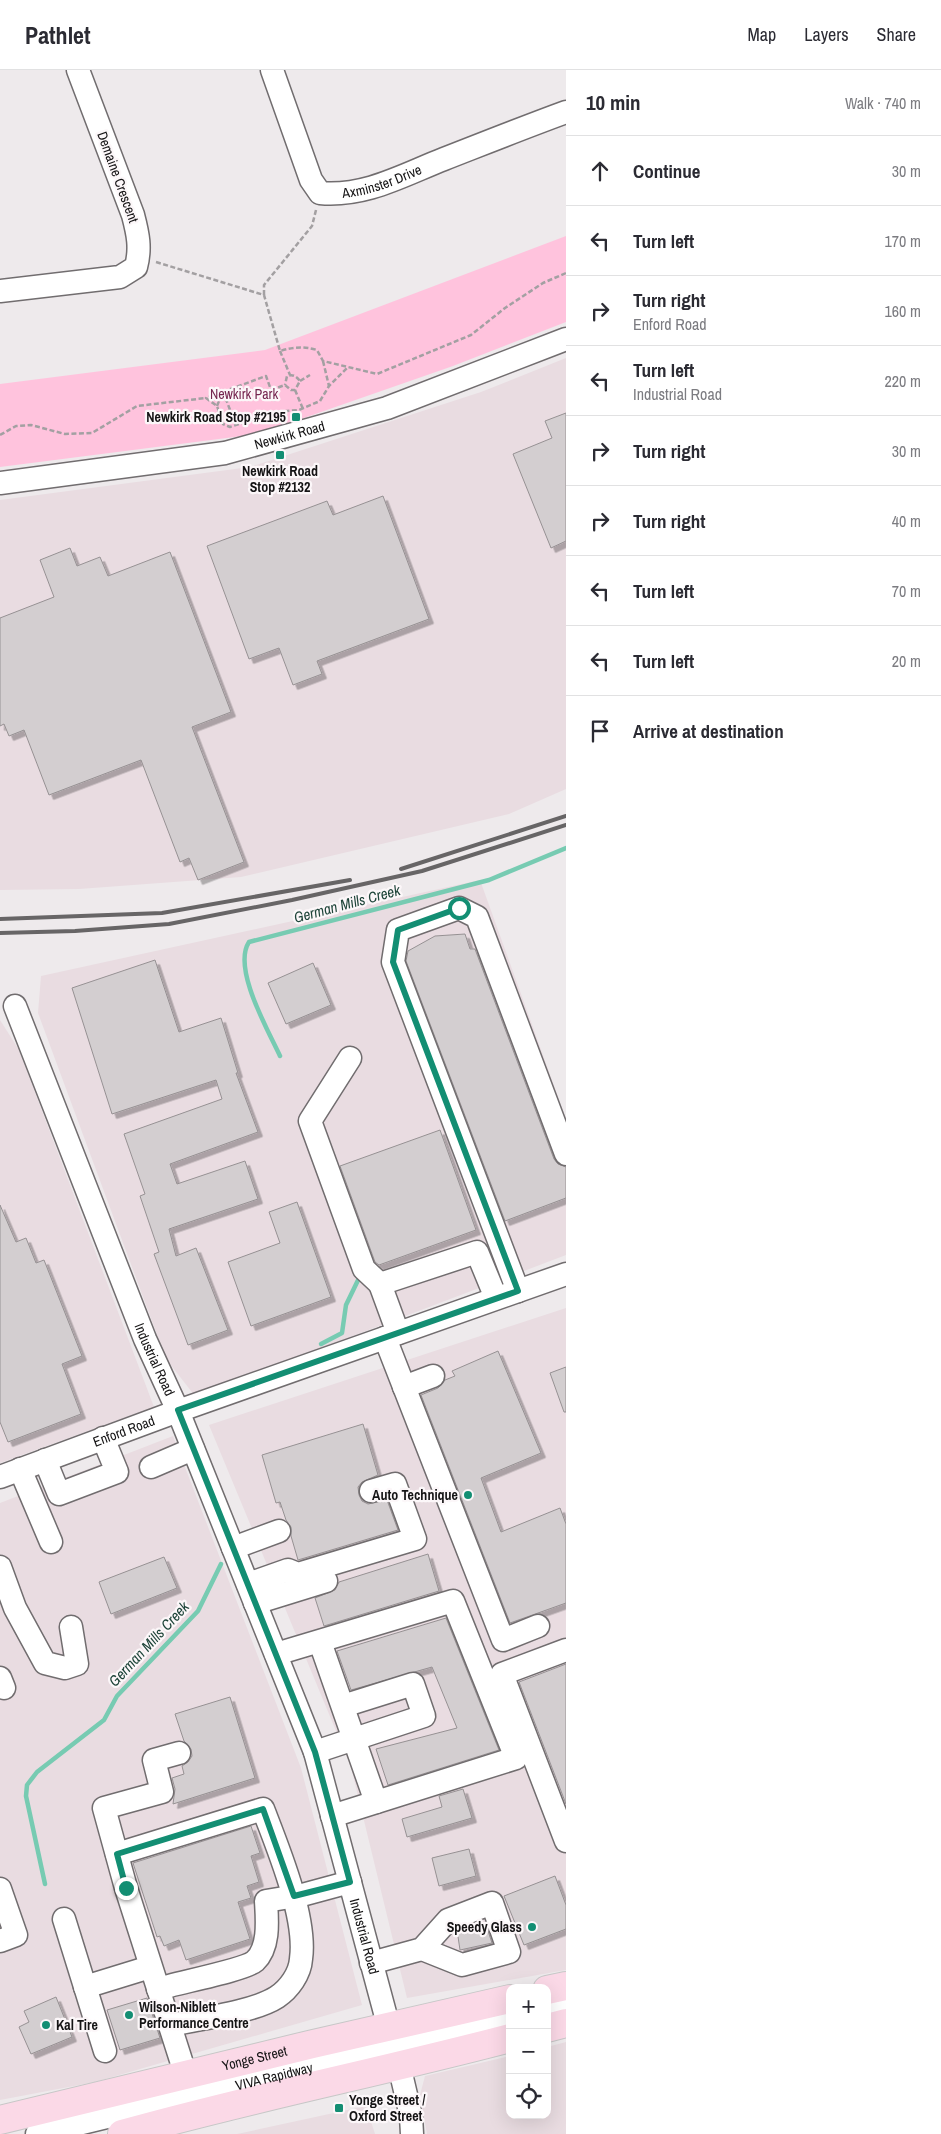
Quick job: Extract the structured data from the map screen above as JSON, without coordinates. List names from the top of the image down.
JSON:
{
  "streets": {
    "main road": ["Yonge Street"],
    "street": [
      "Demaine Crescent",
      "Axminster Drive",
      "Newkirk Road",
      "Industrial Road",
      "Enford Road",
      "VIVA Rapidway"
    ]
  },
  "crossings": [
    ["Industrial Road", "Enford Road"],
    ["Industrial Road", "Yonge Street"],
    ["Industrial Road", "VIVA Rapidway"],
    ["Yonge Street", "VIVA Rapidway"]
  ],
  "water": ["German Mills Creek"],
  "parks": ["Newkirk Park"],
  "places": {
    "transit": ["Newkirk Road Stop #2195", "Newkirk Road Stop #2132", "Yonge Street / Oxford Street"],
    "other": [
      "Auto Technique",
      "Speedy Glass",
      "Wilson-Niblett Performance Centre",
      "Kal Tire"
    ]
  },
  "page": {
    "header": "Pathlet",
    "nav": ["Map", "Layers", "Share"],
    "heading": ["10 min", "Walk · 740 m"],
    "list": [
      ["Continue", "30 m"],
      ["Turn left", "170 m"],
      ["Turn right", "Enford Road", "160 m"],
      ["Turn left", "Industrial Road", "220 m"],
      ["Turn right", "30 m"],
      ["Turn right", "40 m"],
      ["Turn left", "70 m"],
      ["Turn left", "20 m"],
      "Arrive at destination"
    ],
    "map_buttons": ["+", "−"]
  }
}
